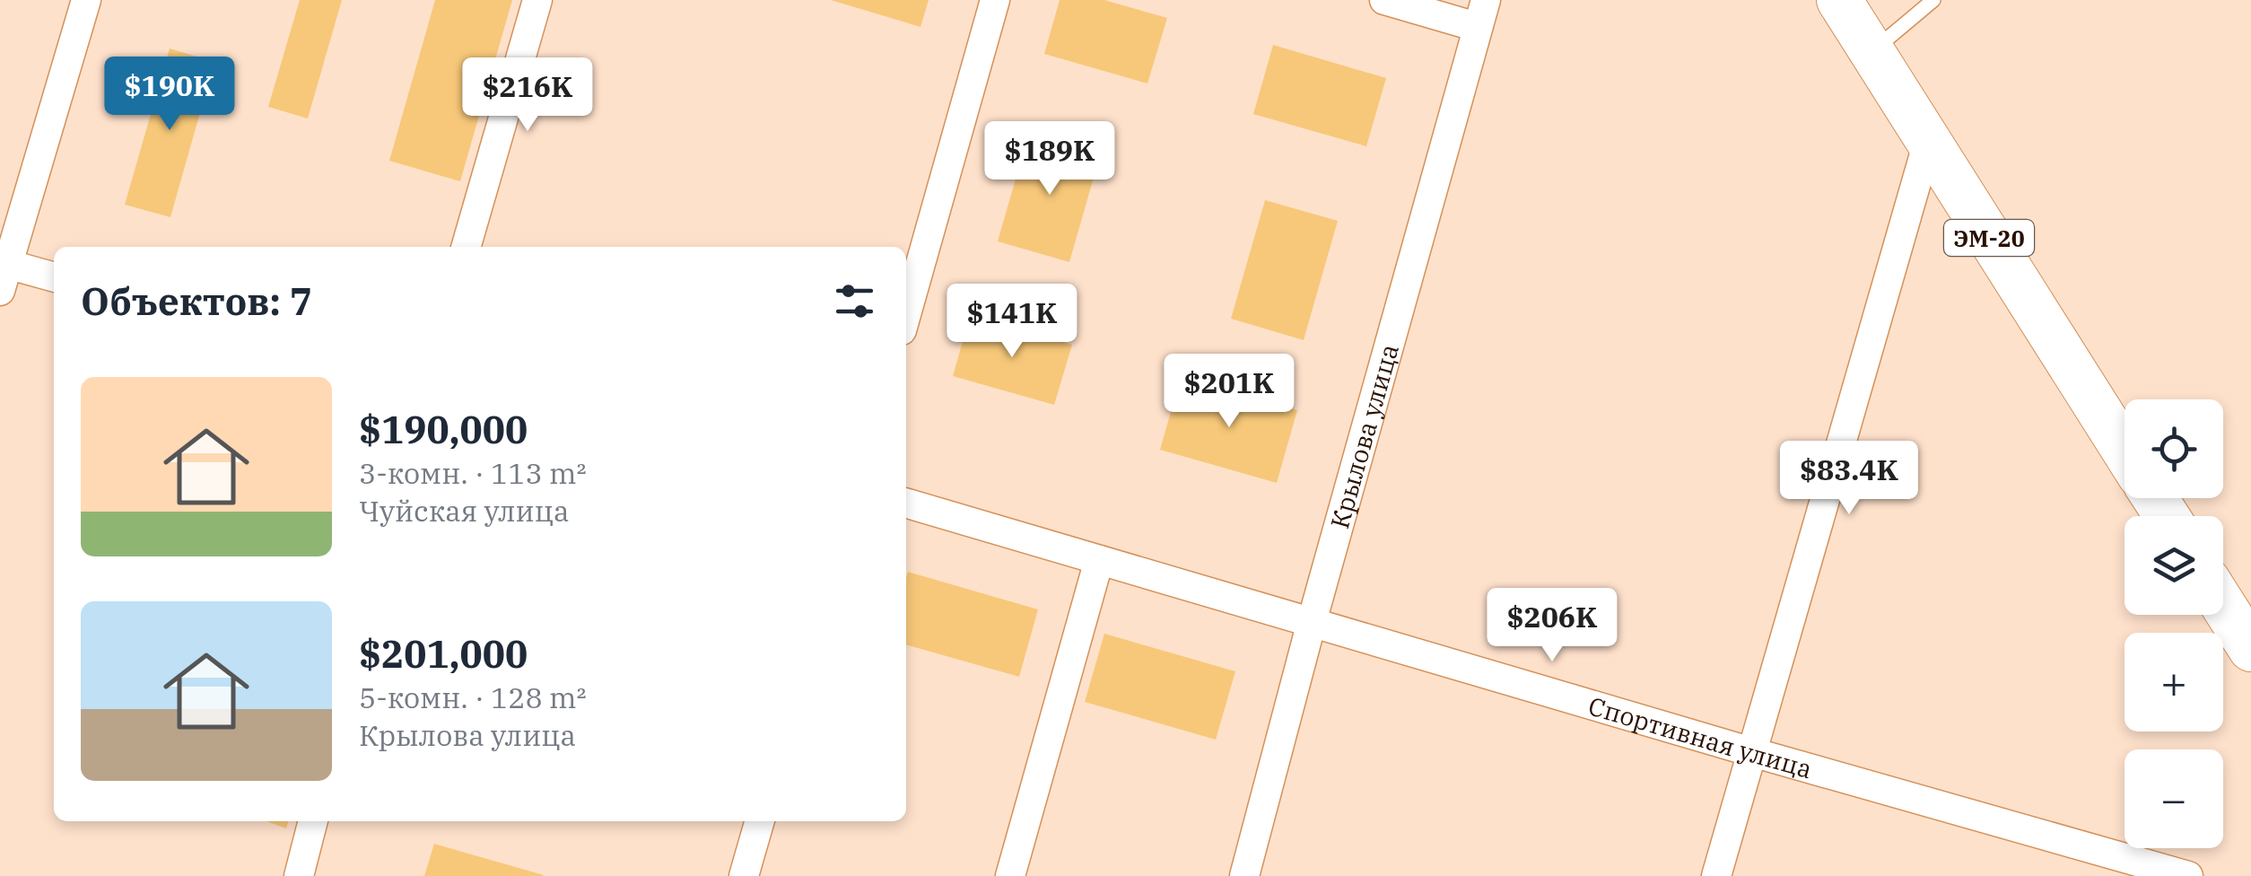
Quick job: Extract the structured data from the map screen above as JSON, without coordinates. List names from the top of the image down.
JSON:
{
  "streets": {
    "main road": ["ЭМ-20"],
    "street": ["Крылова улица", "Спортивная улица"]
  },
  "crossings": [
    ["Крылова улица", "Спортивная улица"]
  ],
  "page": {
    "price": [
      "$190K",
      "$216K",
      "$189K",
      "$141K",
      "$201K",
      "$83.4K",
      "$206K"
    ],
    "heading": "Объектов: 7",
    "list": [
      {
        "name": "$190,000",
        "note": "3-комн. · 113 m² · Чуйская улица"
      },
      {
        "name": "$201,000",
        "note": "5-комн. · 128 m² · Крылова улица"
      }
    ],
    "map_buttons": ["+", "−"]
  }
}
